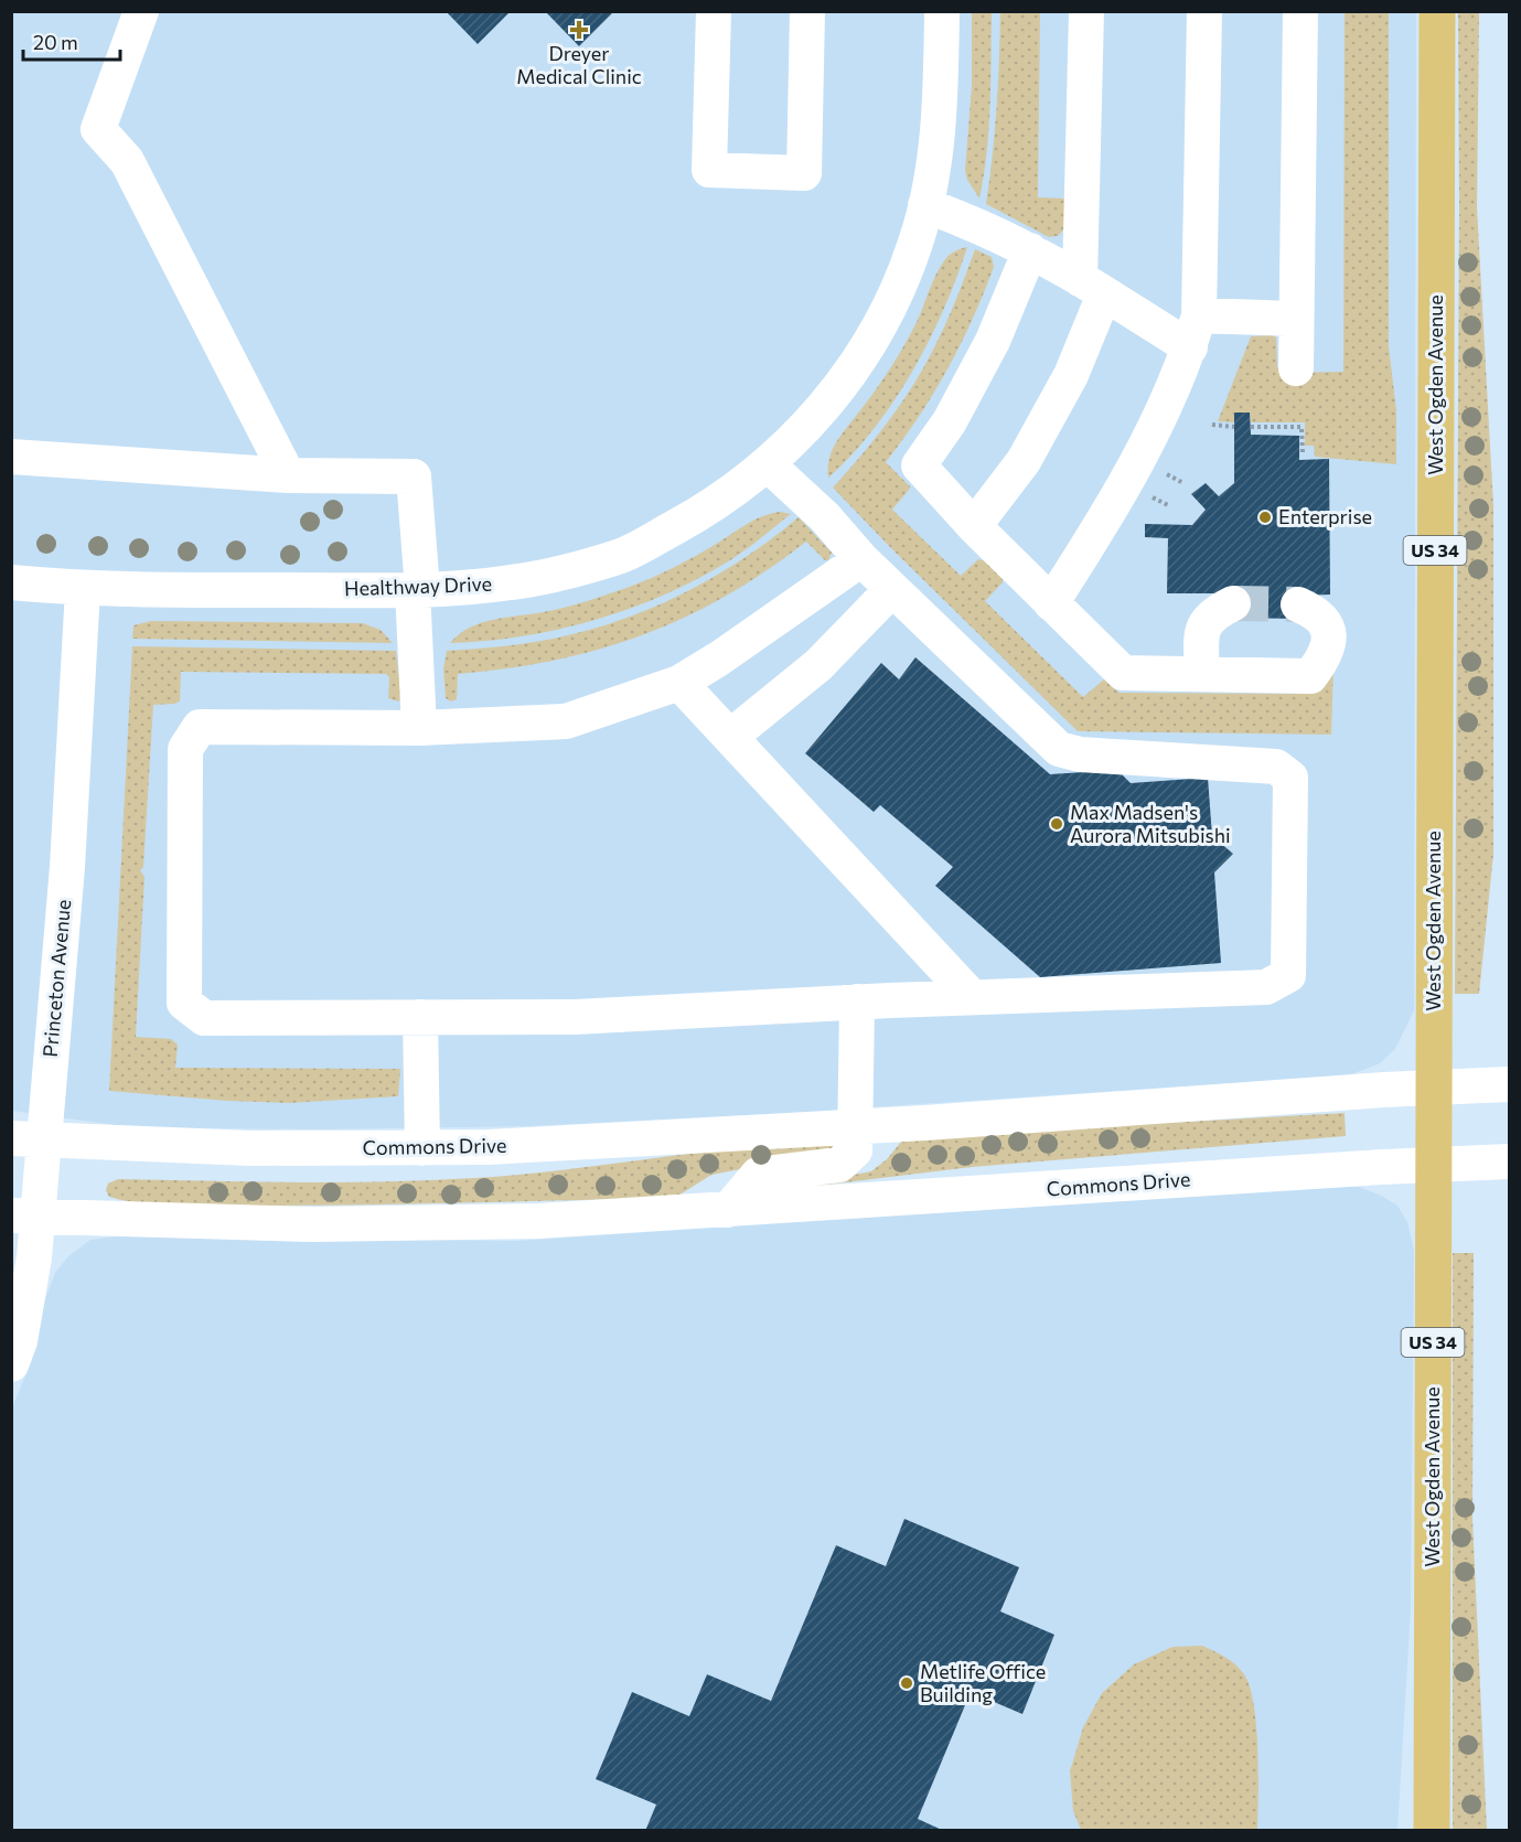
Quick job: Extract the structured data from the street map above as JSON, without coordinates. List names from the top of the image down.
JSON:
{
  "streets": {
    "main road": ["West Ogden Avenue", "US 34"],
    "street": ["Healthway Drive", "Princeton Avenue", "Commons Drive"]
  },
  "crossings": [
    ["West Ogden Avenue", "Commons Drive"],
    ["Healthway Drive", "Princeton Avenue"],
    ["Princeton Avenue", "Commons Drive"]
  ],
  "places": {
    "health": ["Dreyer Medical Clinic"],
    "other": ["Enterprise", "Max Madsen's Aurora Mitsubishi", "Metlife Office Building"]
  },
  "scale_bar": "20 m"
}
